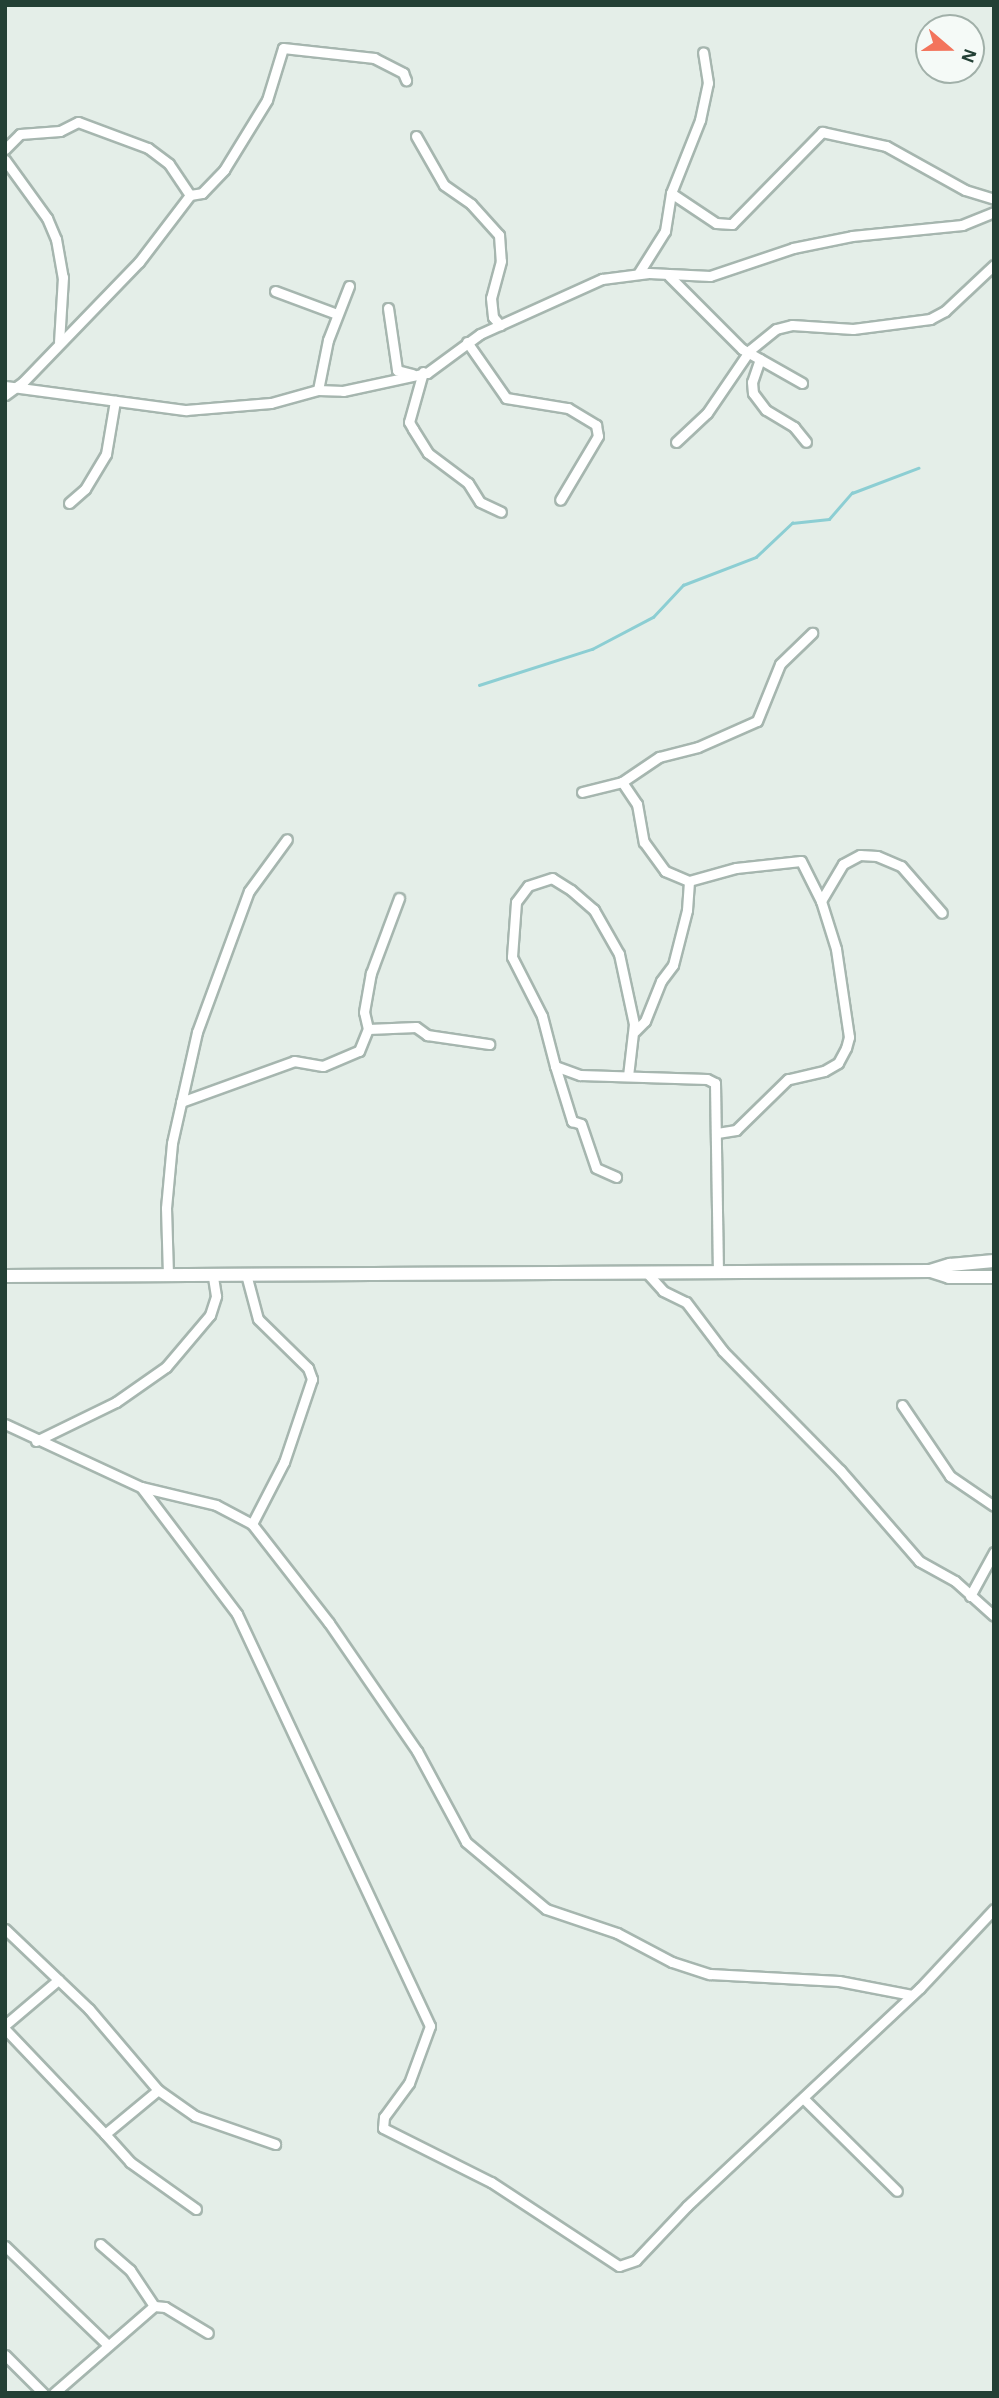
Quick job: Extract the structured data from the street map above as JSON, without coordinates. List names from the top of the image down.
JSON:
{
  "north": "right"
}
